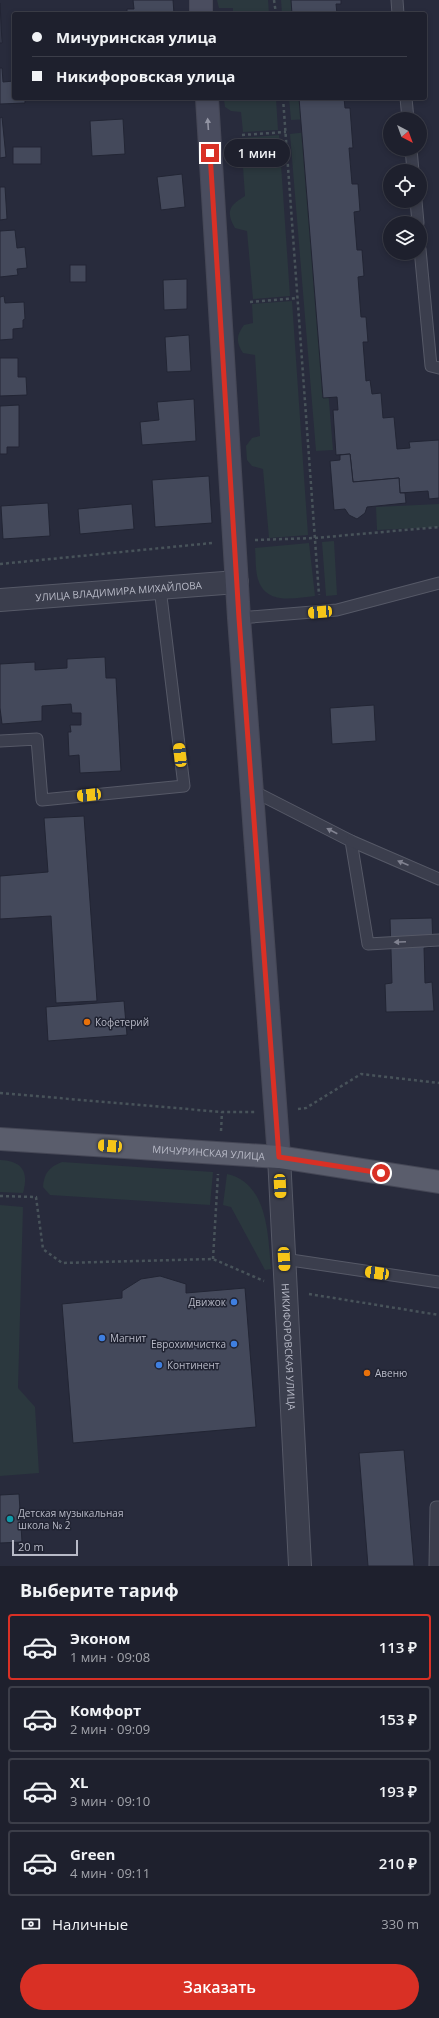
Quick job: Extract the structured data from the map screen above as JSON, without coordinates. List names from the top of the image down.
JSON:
{
  "streets": {
    "main road": ["МИЧУРИНСКАЯ УЛИЦА", "НИКИФОРОВСКАЯ УЛИЦА"],
    "street": ["УЛИЦА ВЛАДИМИРА МИХАЙЛОВА"]
  },
  "crossings": [
    ["УЛИЦА ВЛАДИМИРА МИХАЙЛОВА", "НИКИФОРОВСКАЯ УЛИЦА"],
    ["МИЧУРИНСКАЯ УЛИЦА", "НИКИФОРОВСКАЯ УЛИЦА"]
  ],
  "places": [
    "Кофетерий",
    "Движок",
    "Магнит",
    "Еврохимчистка",
    "Континент",
    "Авеню",
    "Детская музыкальная школа № 2"
  ],
  "scale_bar": "20 m",
  "north": "bottom right",
  "page": {
    "banner": ["Мичуринская улица", "Никифоровская улица"],
    "bubble": "1 мин",
    "scale": "20 m",
    "heading": "Выберите тариф",
    "list": [
      {
        "name": "Эконом",
        "note": "1 мин · 09:08",
        "value": "113 ₽"
      },
      {
        "name": "Комфорт",
        "note": "2 мин · 09:09",
        "value": "153 ₽"
      },
      {
        "name": "XL",
        "note": "3 мин · 09:10",
        "value": "193 ₽"
      },
      {
        "name": "Green",
        "note": "4 мин · 09:11",
        "value": "210 ₽"
      }
    ],
    "pay": ["Наличные", "330 m"],
    "buttons": "Заказать"
  }
}
